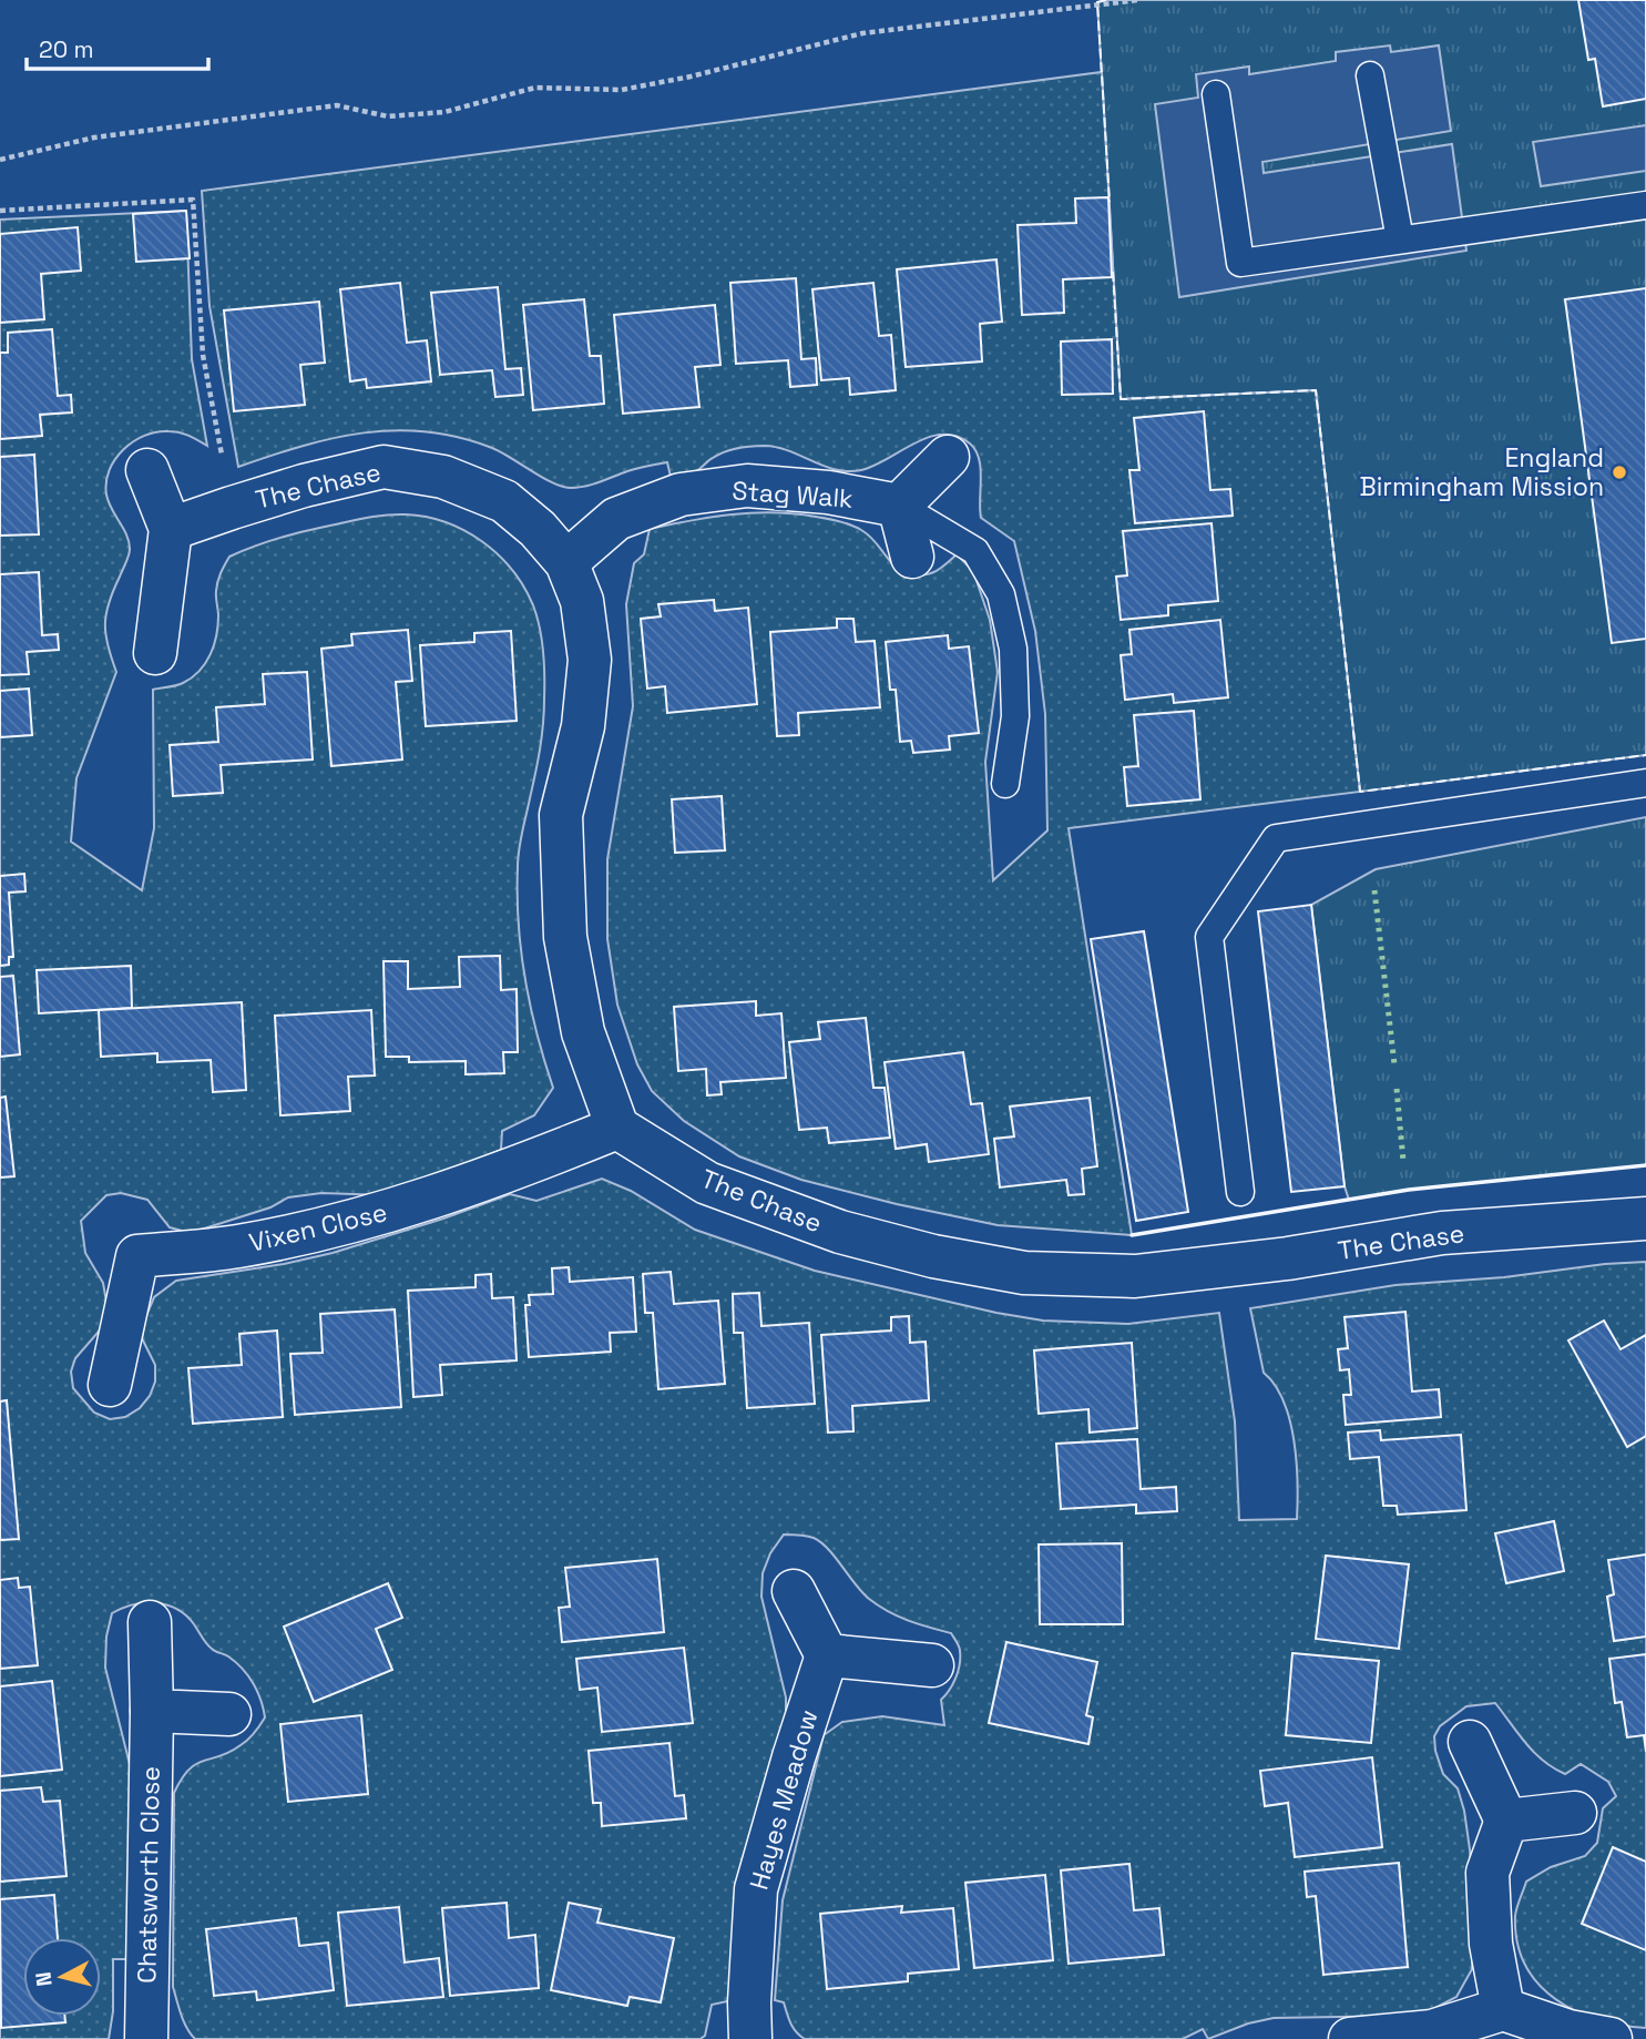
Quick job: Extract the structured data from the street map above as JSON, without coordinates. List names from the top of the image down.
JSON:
{
  "streets": {
    "street": [
      "The Chase",
      "Stag Walk",
      "Vixen Close",
      "Hayes Meadow",
      "Chatsworth Close"
    ]
  },
  "crossings": [
    ["The Chase", "Stag Walk"],
    ["The Chase", "Vixen Close"]
  ],
  "places": ["England Birmingham Mission"],
  "scale_bar": "20 m",
  "north": "left"
}
